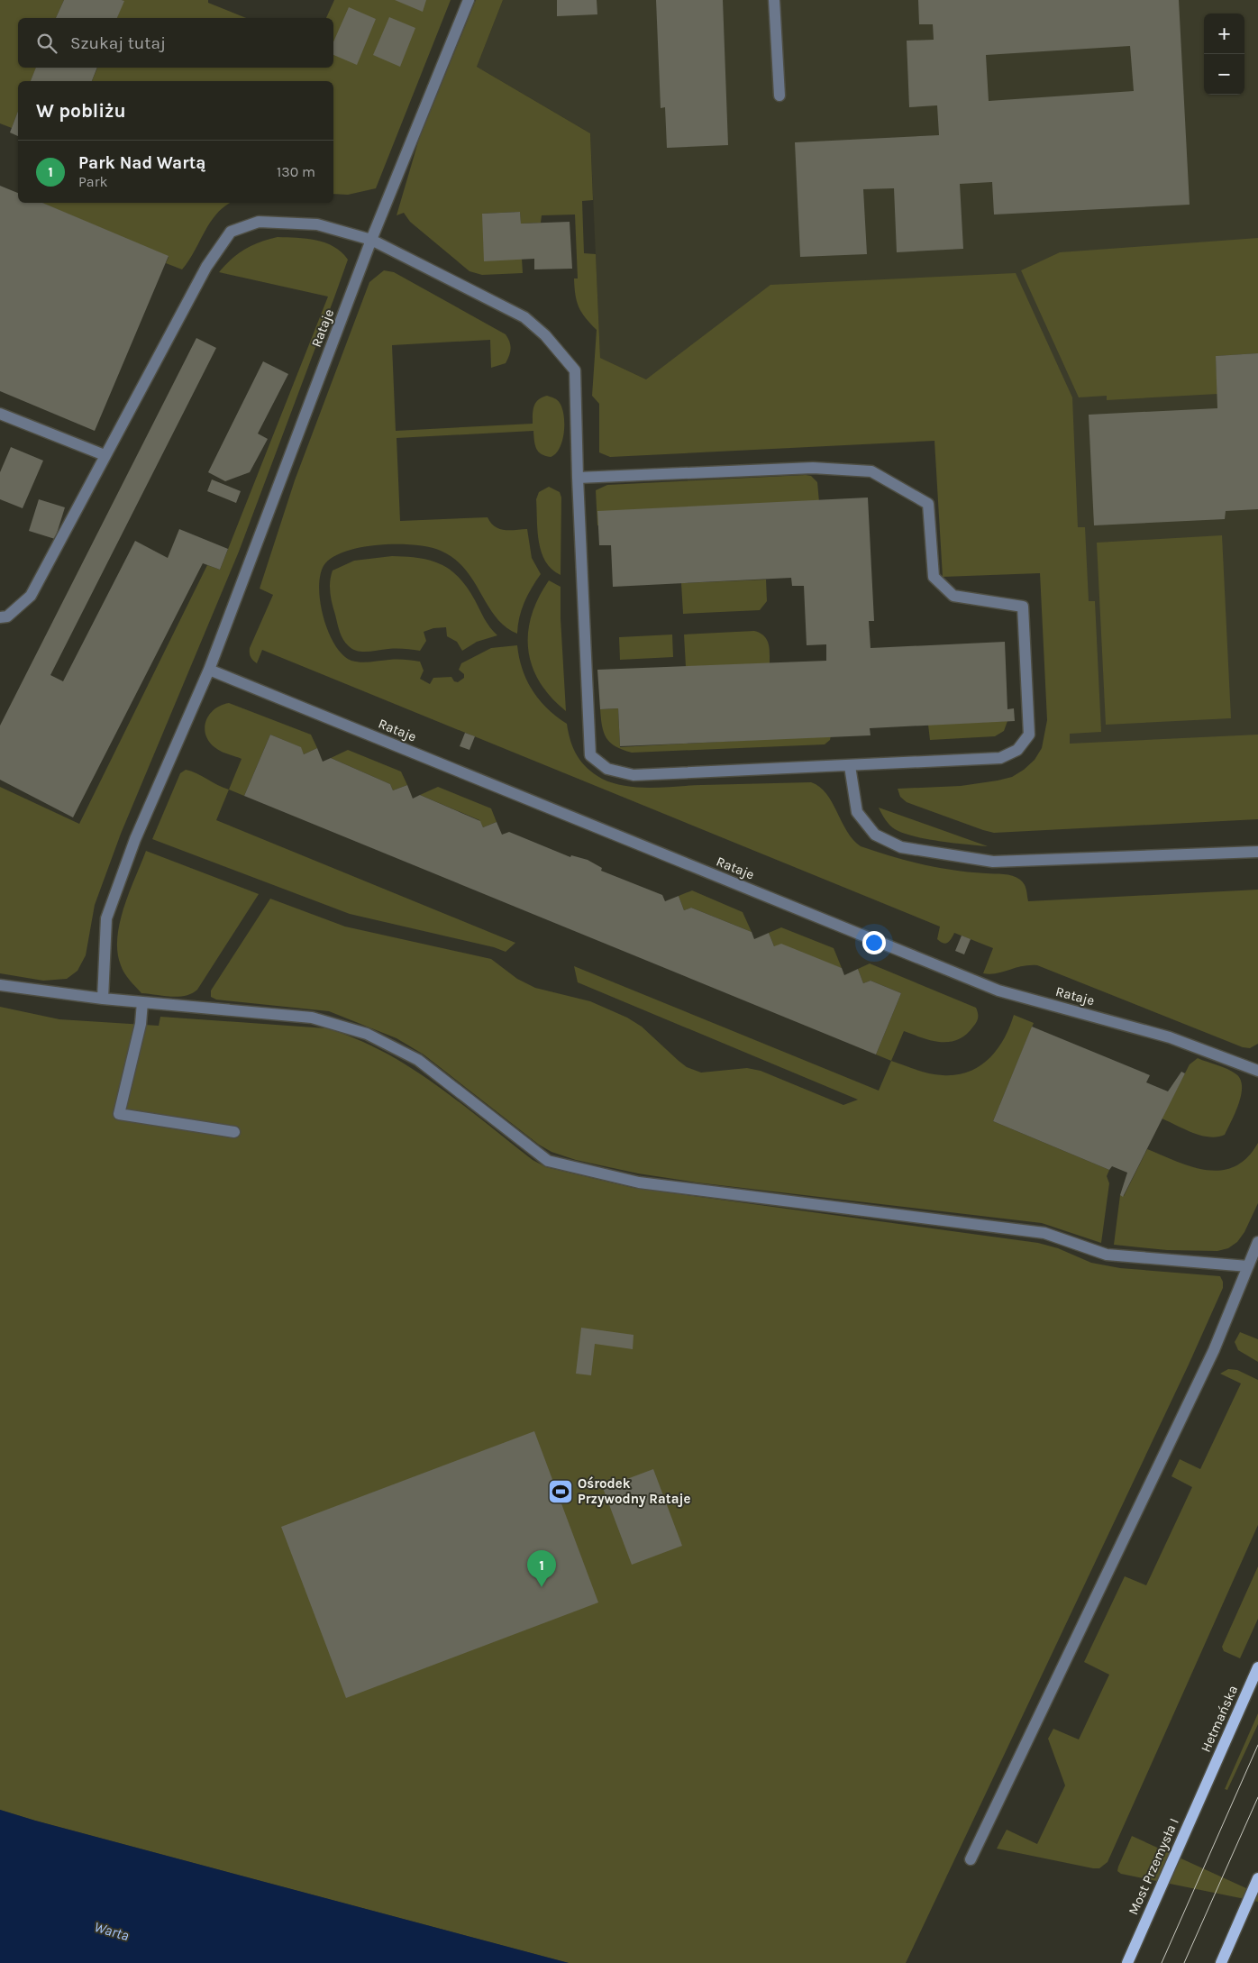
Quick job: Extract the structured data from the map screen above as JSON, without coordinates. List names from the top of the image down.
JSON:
{
  "streets": {
    "main road": ["Hetmańska", "Most Przemysła I"],
    "street": ["Rataje"]
  },
  "crossings": [
    ["Hetmańska", "Most Przemysła I"]
  ],
  "water": ["Warta"],
  "places": {
    "sports": ["Ośrodek Przywodny Rataje"]
  },
  "page": {
    "map_buttons": ["+", "−"],
    "search": "Szukaj tutaj",
    "heading": "W pobliżu",
    "list": [
      {
        "mark": "1",
        "name": "Park Nad Wartą",
        "note": "Park",
        "value": "130 m"
      }
    ],
    "pins": "1"
  }
}
